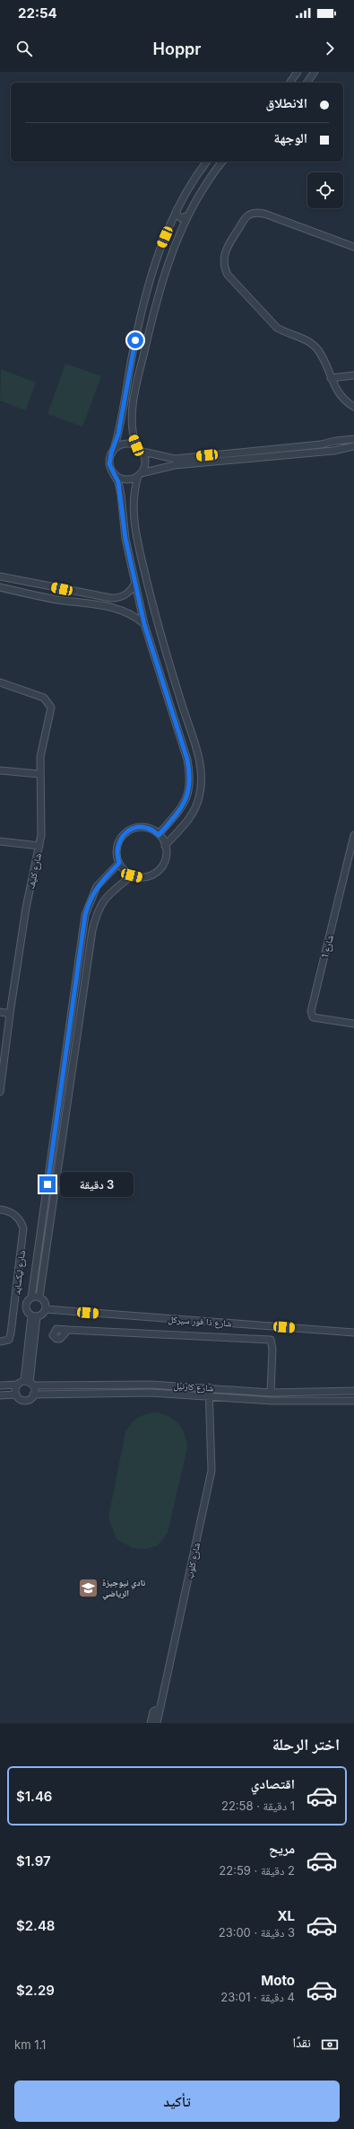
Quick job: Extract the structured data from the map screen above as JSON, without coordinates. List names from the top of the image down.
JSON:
{
  "streets": {
    "street": [
      "شارع كليف",
      "شارع 1",
      "شارع ليكسايد",
      "شارع ذا فور سيركل",
      "شارع كارنيل",
      "شارع كلوب"
    ]
  },
  "crossings": [
    ["شارع كارنيل", "شارع كلوب"]
  ],
  "places": {
    "school or university": ["نادي نيوجيزة الرياضي"]
  },
  "page": {
    "status": "22:54",
    "header": "Hoppr",
    "banner": ["الانطلاق", "الوجهة"],
    "bubble": "3 دقيقة",
    "heading": "اختر الرحلة",
    "list": [
      {
        "name": "اقتصادي",
        "note": "1 دقيقة · 22:58",
        "value": "$1.46"
      },
      {
        "name": "مريح",
        "note": "2 دقيقة · 22:59",
        "value": "$1.97"
      },
      {
        "name": "XL",
        "note": "3 دقيقة · 23:00",
        "value": "$2.48"
      },
      {
        "name": "Moto",
        "note": "4 دقيقة · 23:01",
        "value": "$2.29"
      }
    ],
    "pay": ["نقدًا", "1.1 km"],
    "buttons": "تأكيد"
  }
}
